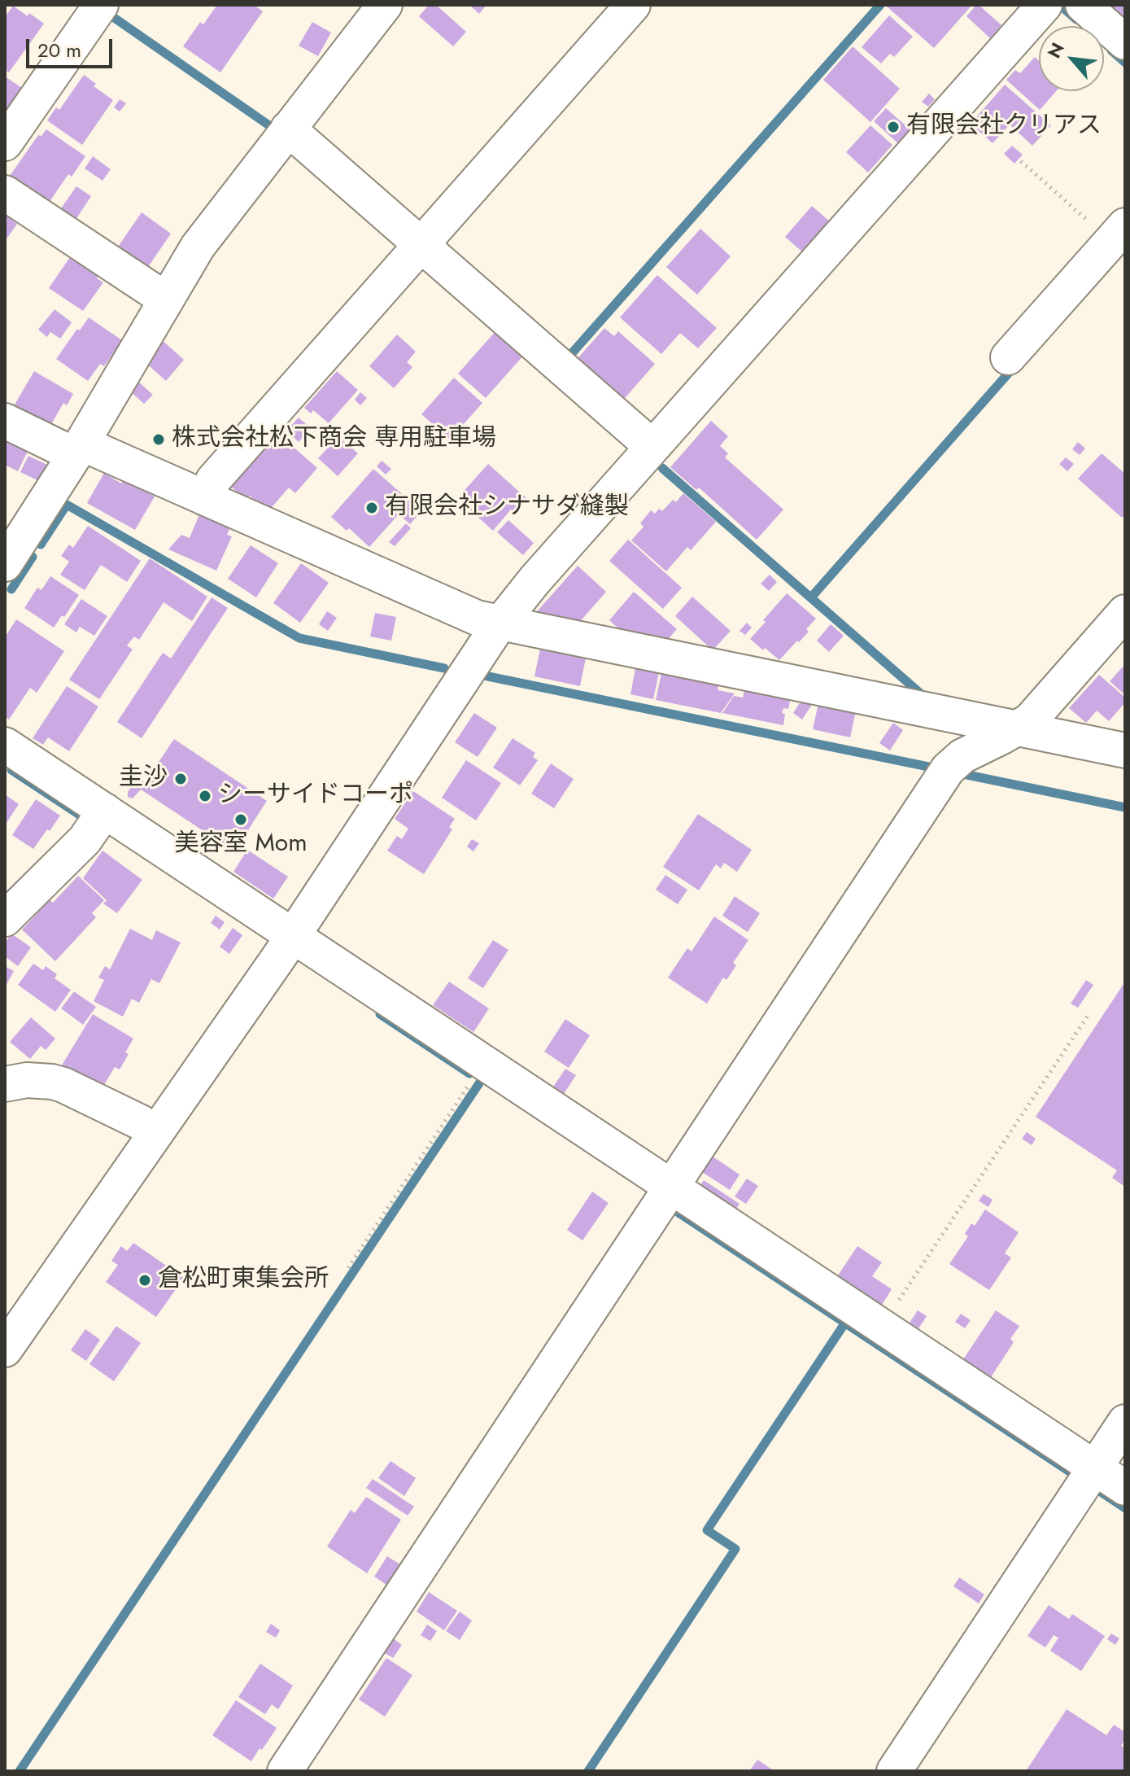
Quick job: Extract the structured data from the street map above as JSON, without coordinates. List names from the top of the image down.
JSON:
{
  "places": [
    "有限会社クリアス",
    "株式会社松下商会 専用駐車場",
    "有限会社シナサダ縫製",
    "圭沙",
    "シーサイドコーポ",
    "美容室 Mom",
    "倉松町東集会所"
  ],
  "scale_bar": "20 m",
  "north": "top left"
}
